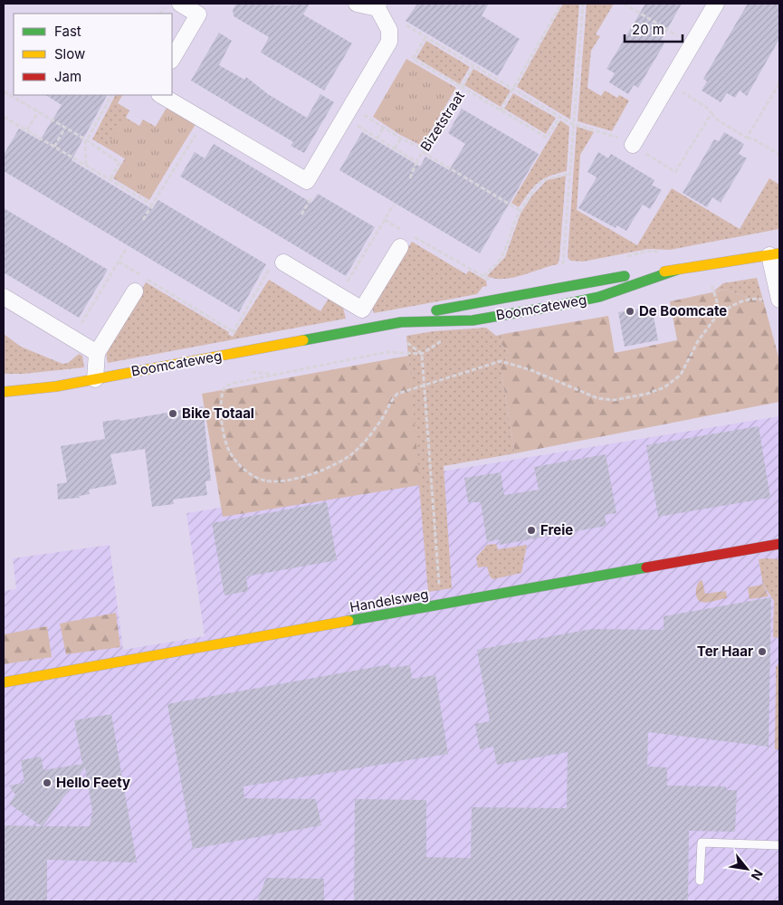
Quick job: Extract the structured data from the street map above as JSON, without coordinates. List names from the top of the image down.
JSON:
{
  "streets": {
    "street": ["Boomcateweg", "Handelsweg"],
    "path": ["Bizetstraat"]
  },
  "places": [
    "De Boomcate",
    "Bike Totaal",
    "Freie",
    "Ter Haar",
    "Hello Feety"
  ],
  "legend": ["Fast", "Slow", "Jam"],
  "scale_bar": "20 m",
  "north": "bottom right"
}
